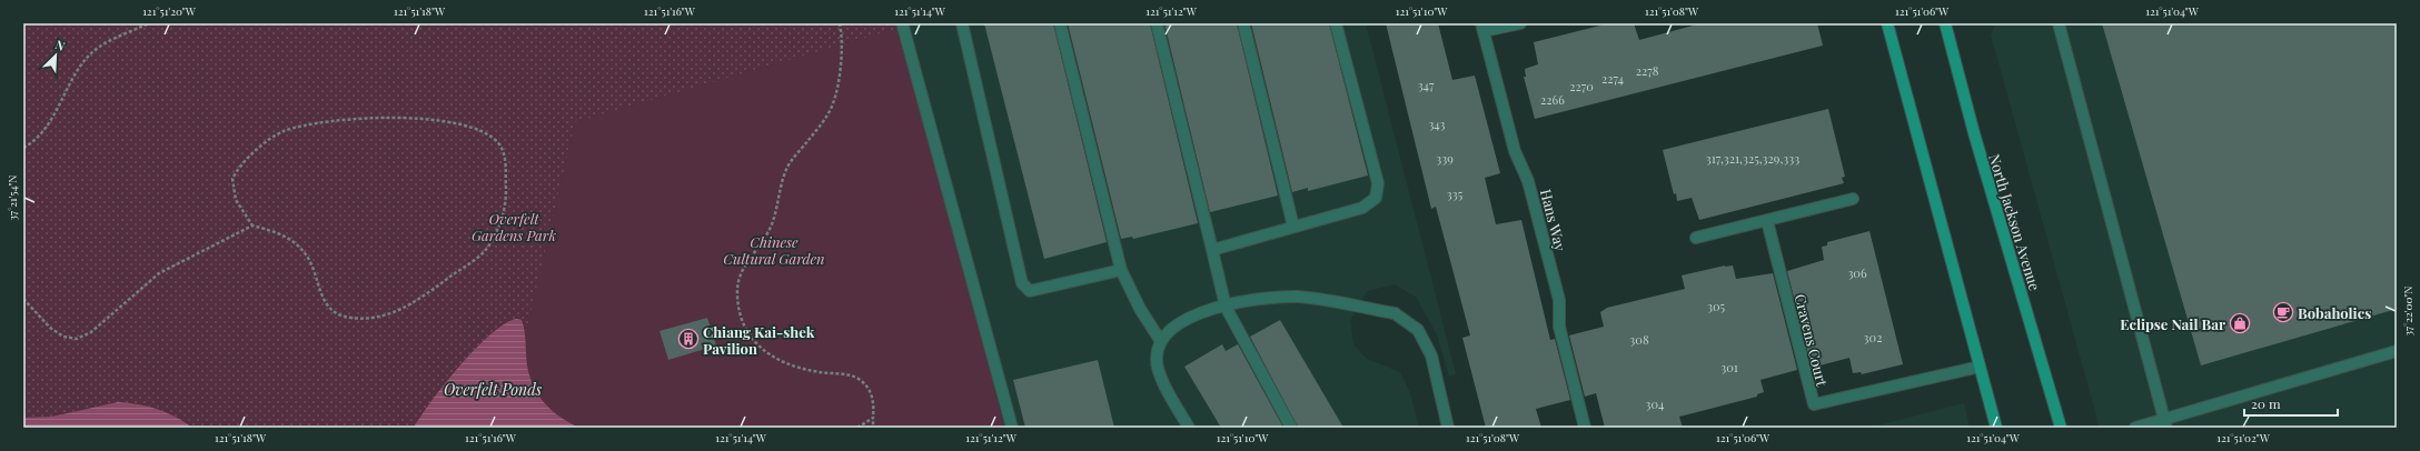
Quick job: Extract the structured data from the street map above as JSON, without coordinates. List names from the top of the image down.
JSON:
{
  "streets": {
    "main road": ["North Jackson Avenue"],
    "street": ["Hans Way", "Cravens Court"]
  },
  "water": ["Overfelt Ponds"],
  "parks": ["Overfelt Gardens Park", "Chinese Cultural Garden"],
  "places": {
    "cafe": ["Bobaholics"],
    "shop": ["Eclipse Nail Bar"],
    "building": ["Chiang Kai-shek Pavilion"]
  },
  "house_numbers": [
    "2278",
    "2274",
    "347",
    "2270",
    "2266",
    "343",
    "339",
    "317,321,325,329,333",
    "335",
    "306",
    "305",
    "302",
    "308",
    "301",
    "304"
  ],
  "scale_bar": "20 m",
  "north": "top right",
  "coordinates": [
    "121°51'20\"W",
    "121°51'18\"W",
    "121°51'16\"W",
    "121°51'14\"W",
    "121°51'12\"W",
    "121°51'10\"W",
    "121°51'08\"W",
    "121°51'06\"W",
    "121°51'04\"W",
    "37°21'54\"N",
    "37°22'00\"N",
    "121°51'02\"W"
  ]
}
